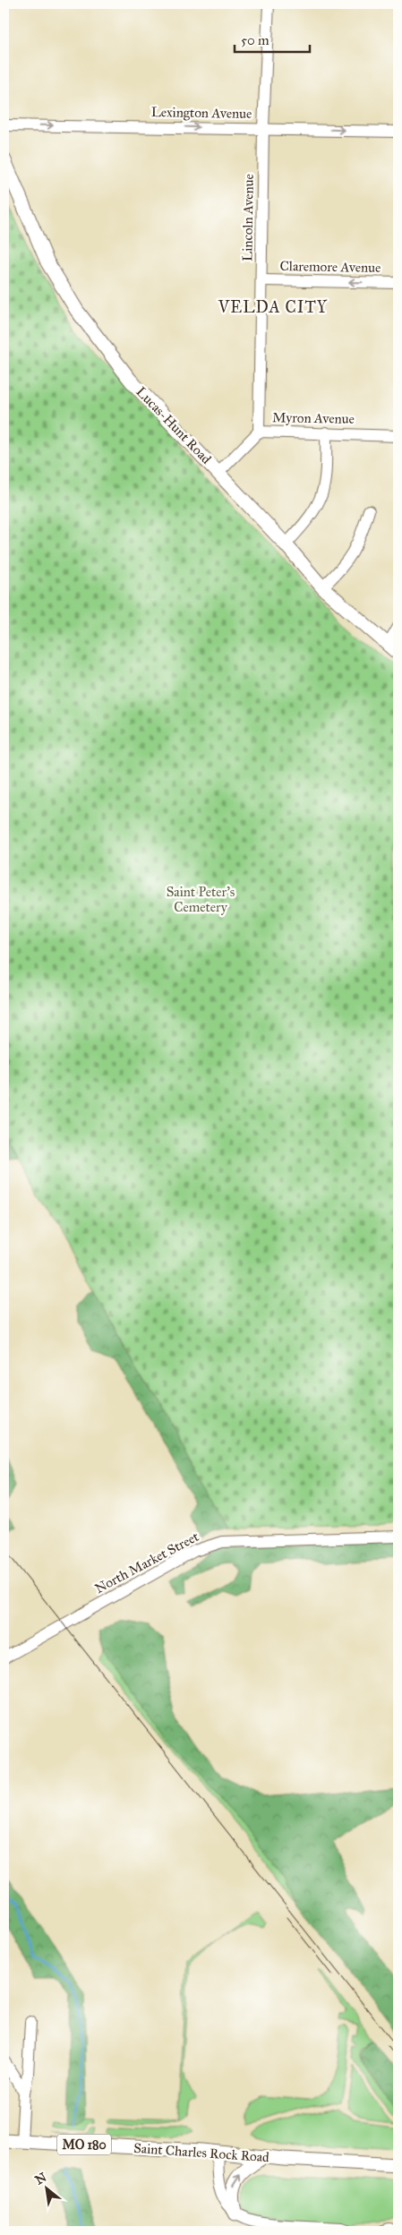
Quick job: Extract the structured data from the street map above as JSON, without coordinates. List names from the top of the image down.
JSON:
{
  "streets": {
    "main road": ["Lucas-Hunt Road", "MO 180", "Saint Charles Rock Road"],
    "street": [
      "Lexington Avenue",
      "Lincoln Avenue",
      "Claremore Avenue",
      "Myron Avenue",
      "North Market Street"
    ]
  },
  "crossings": [
    ["Lexington Avenue", "Lincoln Avenue"],
    ["Lincoln Avenue", "Claremore Avenue"],
    ["Lincoln Avenue", "Myron Avenue"],
    ["Myron Avenue", "Lucas-Hunt Road"]
  ],
  "one_way": ["Lexington Avenue", "Claremore Avenue"],
  "districts": ["VELDA CITY"],
  "parks": ["Saint Peter's Cemetery"],
  "scale_bar": "50 m",
  "north": "top left"
}
